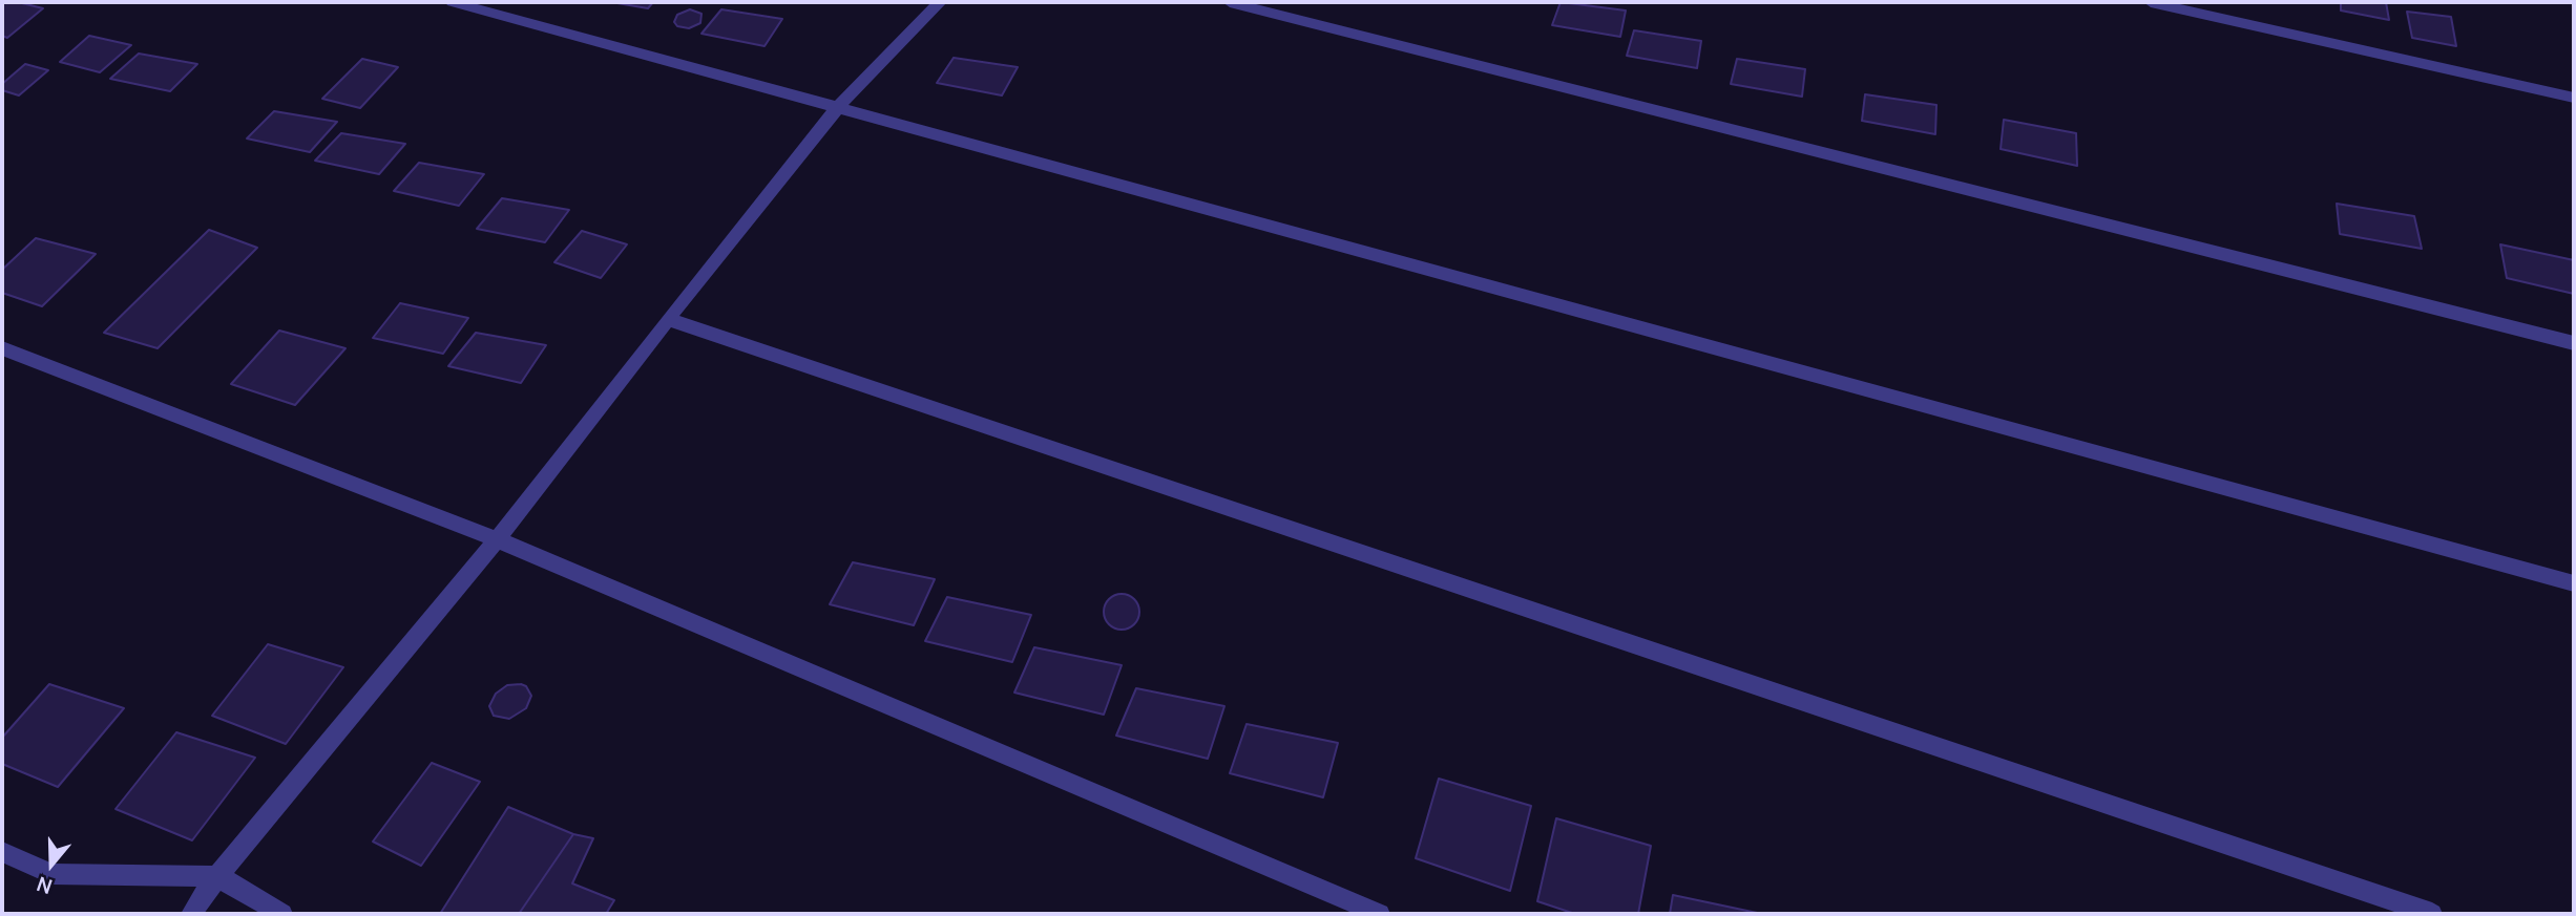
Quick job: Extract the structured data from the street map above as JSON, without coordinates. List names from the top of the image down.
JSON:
{
  "north": "bottom"
}
